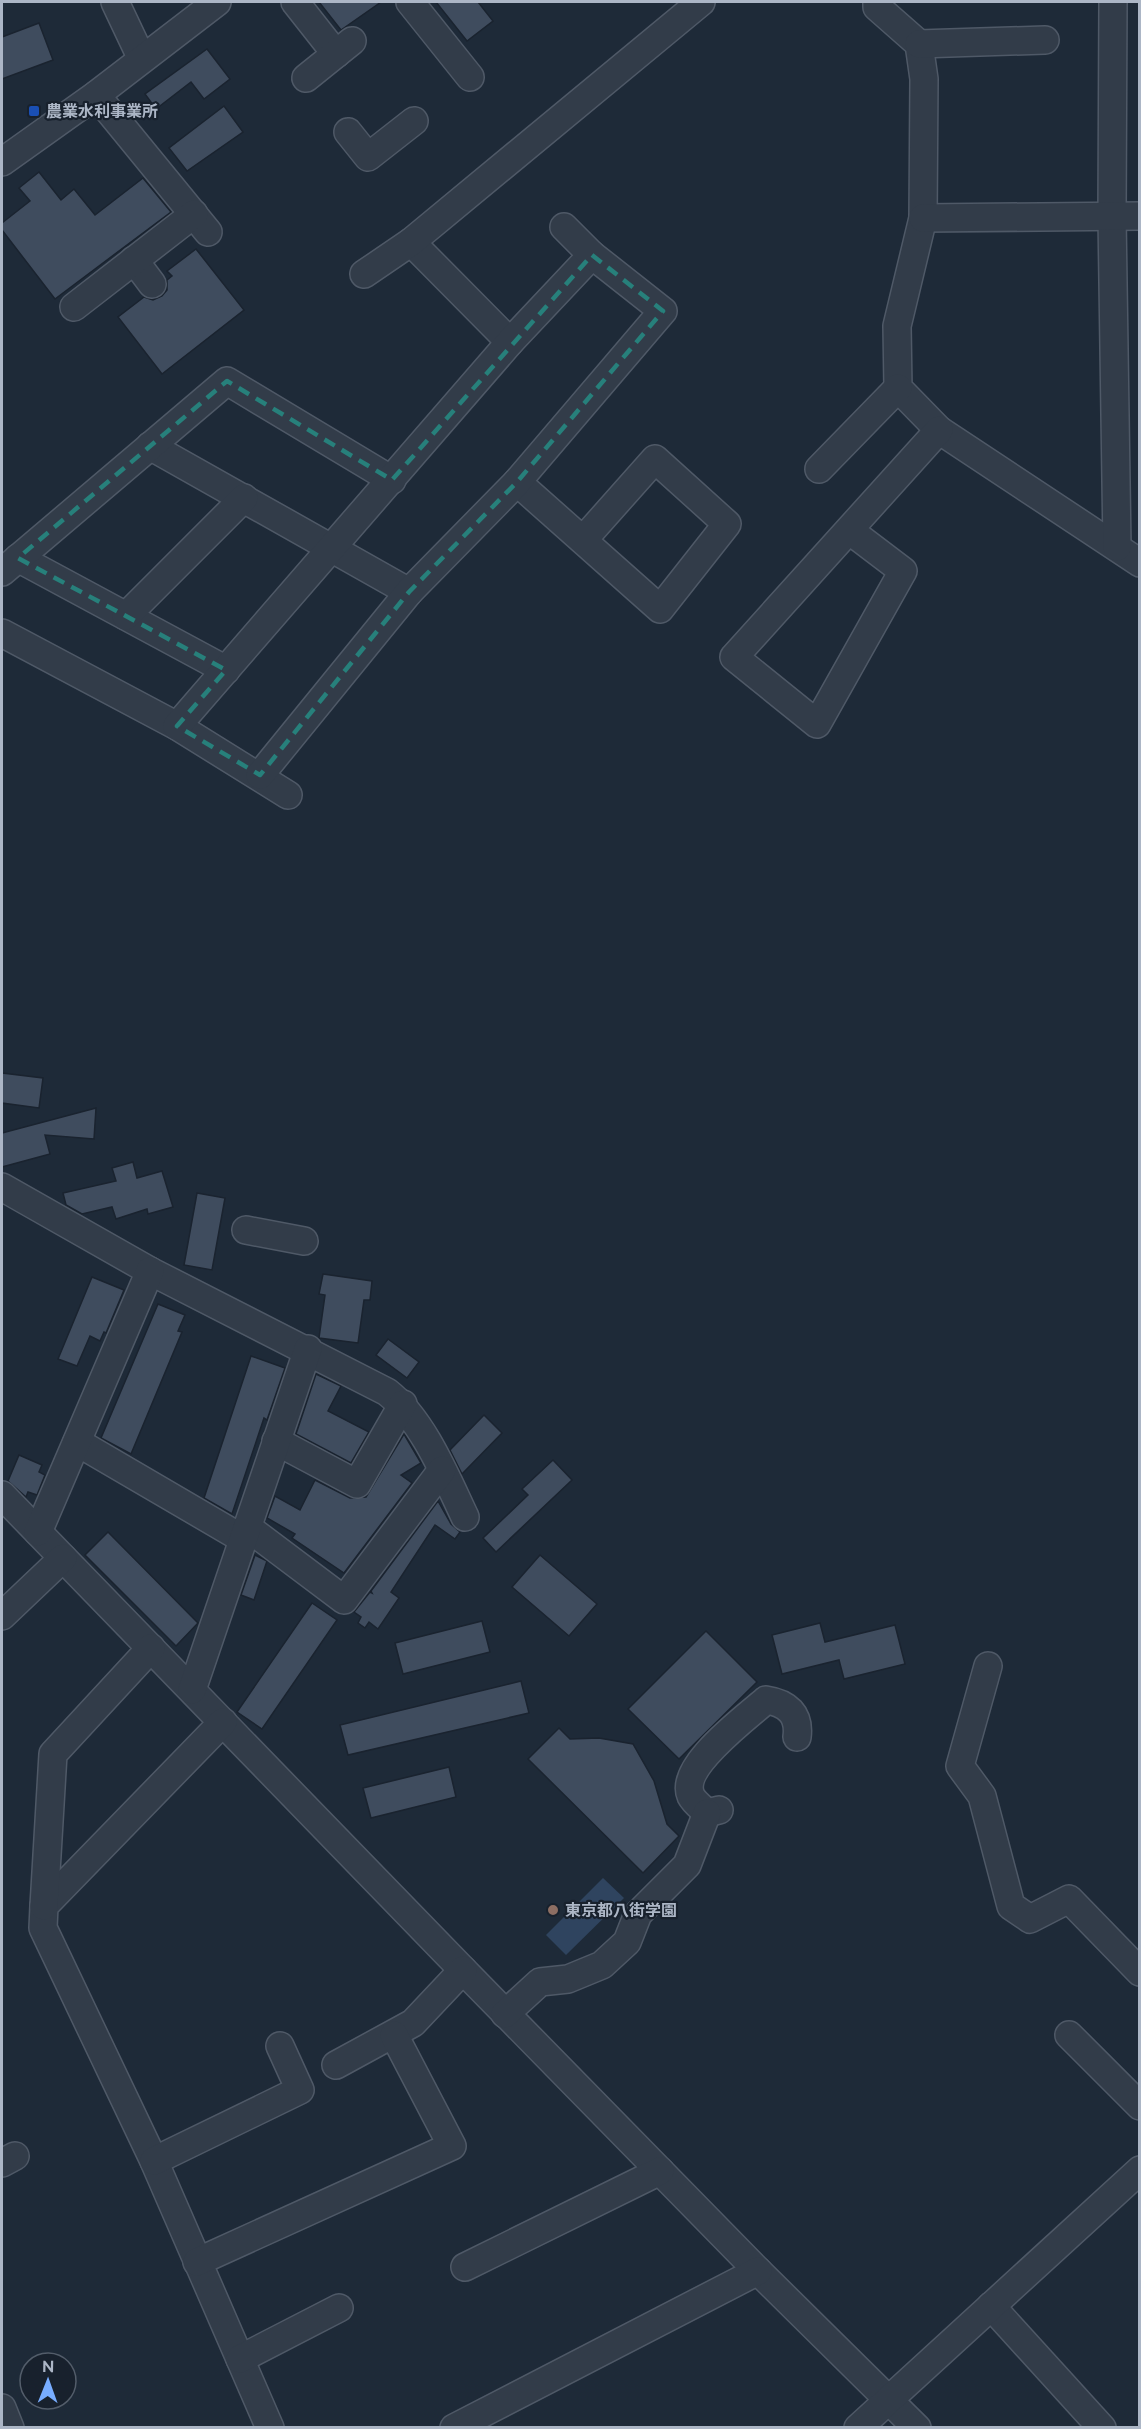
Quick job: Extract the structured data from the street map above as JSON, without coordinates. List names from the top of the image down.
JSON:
{
  "places": {
    "transit": ["農業水利事業所"],
    "other": ["東京都八街学園"]
  },
  "north": "top"
}
